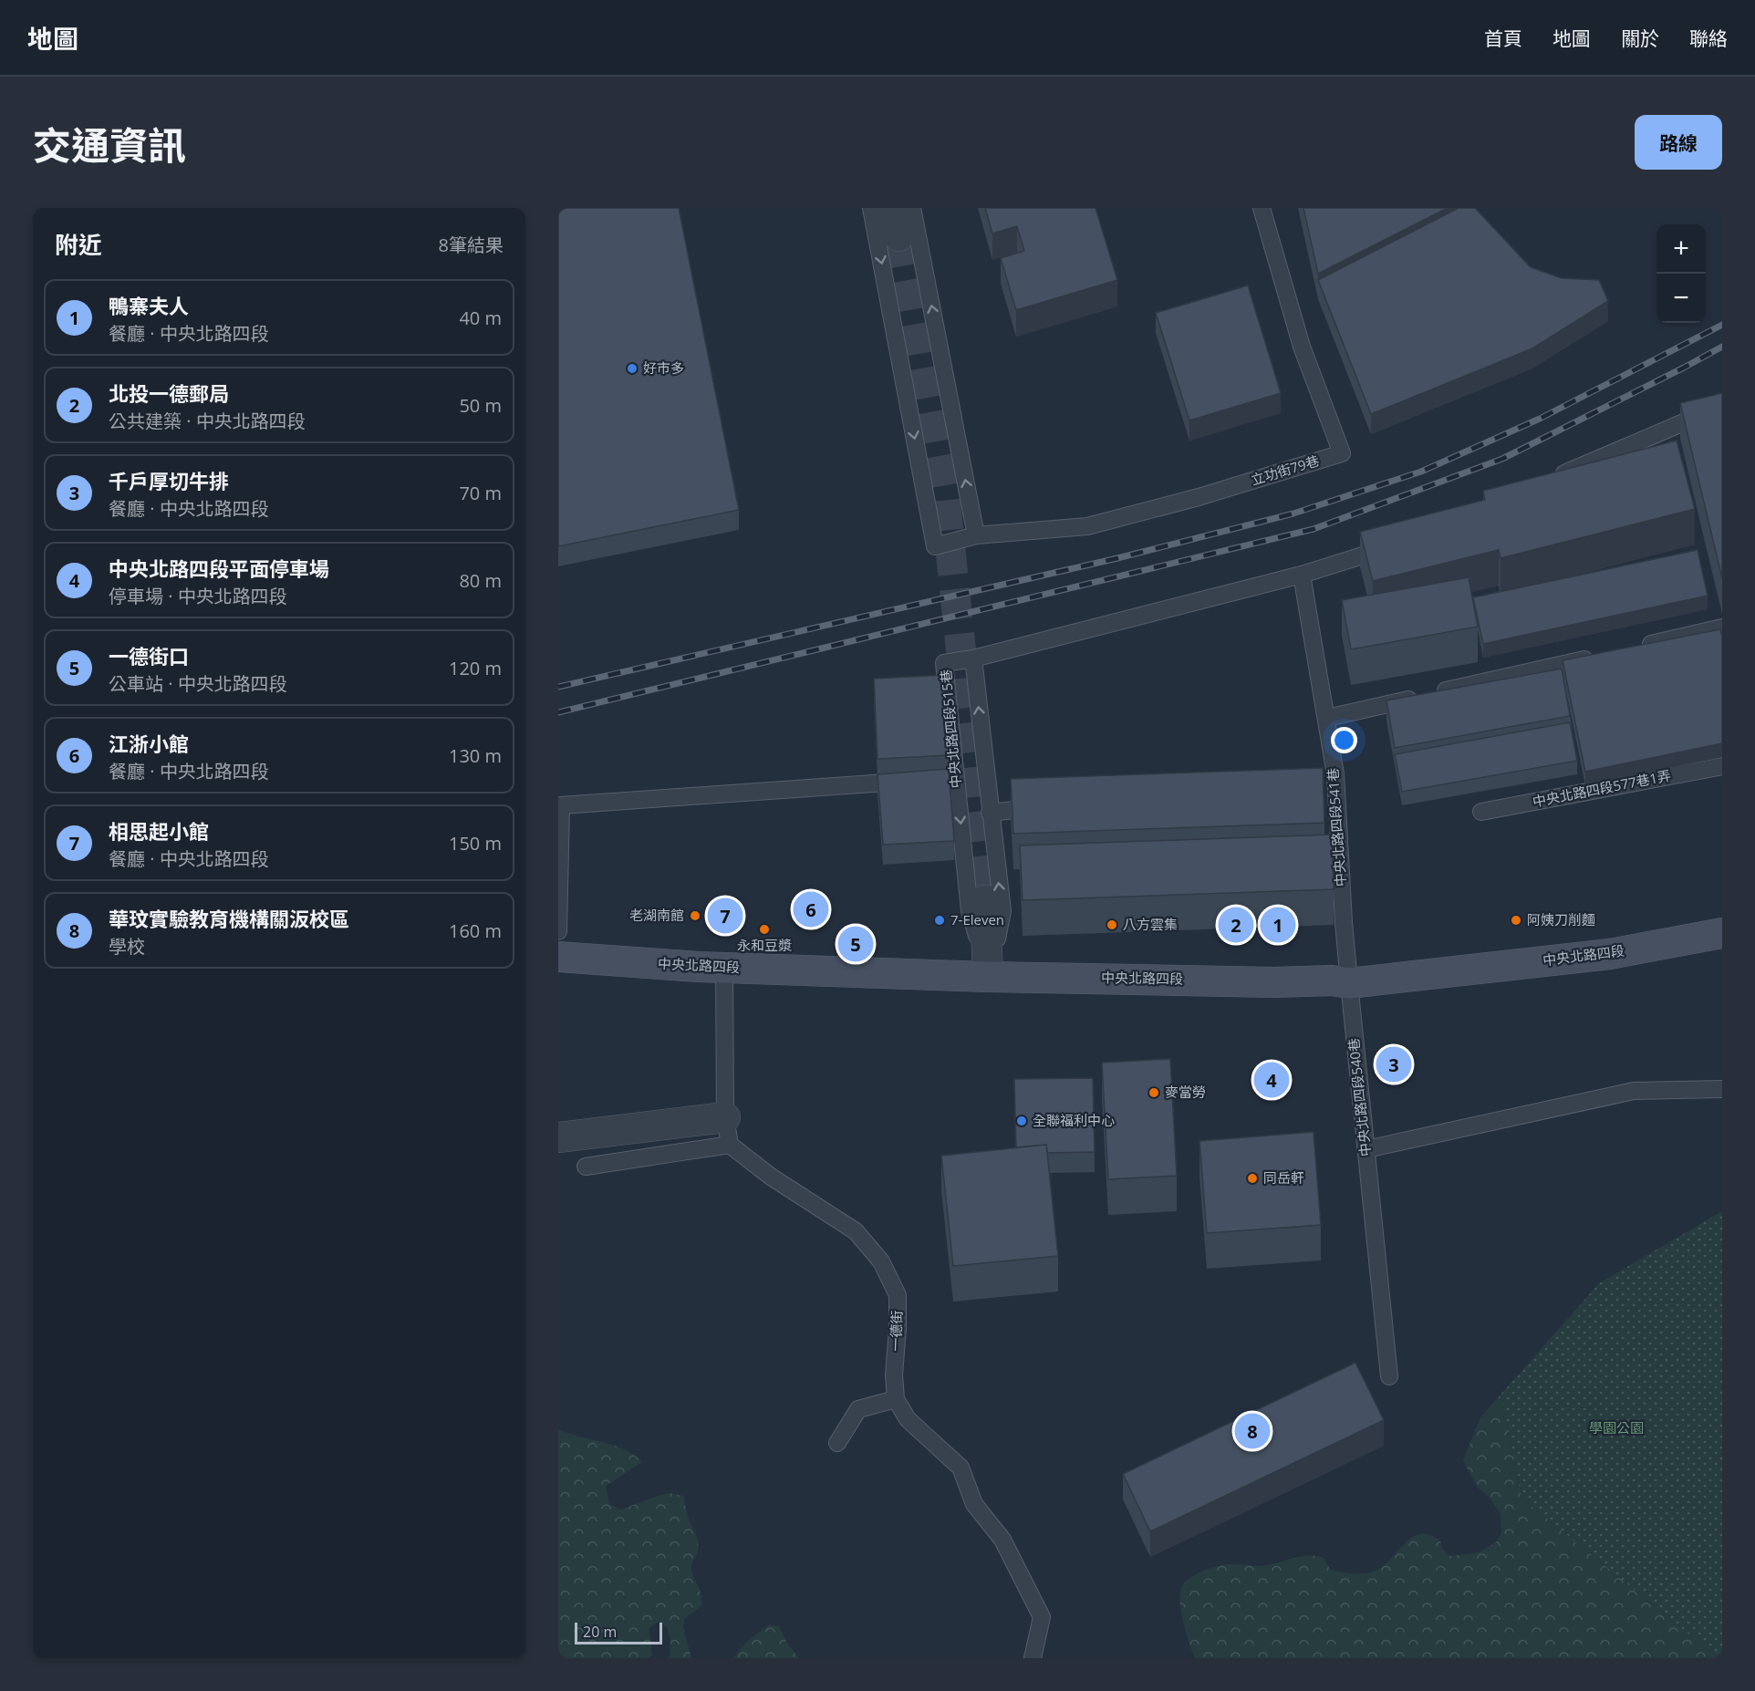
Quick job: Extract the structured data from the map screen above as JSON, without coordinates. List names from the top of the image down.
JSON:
{
  "streets": {
    "street": ["中央北路四段"],
    "lane": [
      "立功街79巷",
      "中央北路四段515巷",
      "中央北路四段577巷1弄",
      "中央北路四段541巷",
      "中央北路四段540巷",
      "一德街"
    ]
  },
  "crossings": [
    ["中央北路四段515巷", "中央北路四段"],
    ["中央北路四段541巷", "中央北路四段"],
    ["中央北路四段541巷", "中央北路四段540巷"],
    ["中央北路四段", "中央北路四段540巷"]
  ],
  "parks": ["學園公園"],
  "places": [
    "好市多",
    "老湖南館",
    "7-Eleven",
    "阿姨刀削麵",
    "八方雲集",
    "永和豆漿",
    "麥當勞",
    "全聯福利中心",
    "同岳軒"
  ],
  "scale_bar": "20 m",
  "page": {
    "header": "地圖",
    "nav": [
      "首頁",
      "地圖",
      "關於",
      "聯絡"
    ],
    "title": "交通資訊",
    "buttons": "路線",
    "heading": ["附近", "8筆結果"],
    "map_buttons": ["+", "−"],
    "list": [
      {
        "mark": "1",
        "name": "鴨寨夫人",
        "note": "餐廳 · 中央北路四段",
        "value": "40 m"
      },
      {
        "mark": "2",
        "name": "北投一德郵局",
        "note": "公共建築 · 中央北路四段",
        "value": "50 m"
      },
      {
        "mark": "3",
        "name": "千戶厚切牛排",
        "note": "餐廳 · 中央北路四段",
        "value": "70 m"
      },
      {
        "mark": "4",
        "name": "中央北路四段平面停車場",
        "note": "停車場 · 中央北路四段",
        "value": "80 m"
      },
      {
        "mark": "5",
        "name": "一德街口",
        "note": "公車站 · 中央北路四段",
        "value": "120 m"
      },
      {
        "mark": "6",
        "name": "江浙小館",
        "note": "餐廳 · 中央北路四段",
        "value": "130 m"
      },
      {
        "mark": "7",
        "name": "相思起小館",
        "note": "餐廳 · 中央北路四段",
        "value": "150 m"
      },
      {
        "mark": "8",
        "name": "華玟實驗教育機構關汳校區",
        "note": "學校",
        "value": "160 m"
      }
    ],
    "pins": [
      "6",
      "7",
      "1",
      "2",
      "5",
      "3",
      "4",
      "8"
    ],
    "scale": "20 m"
  }
}
